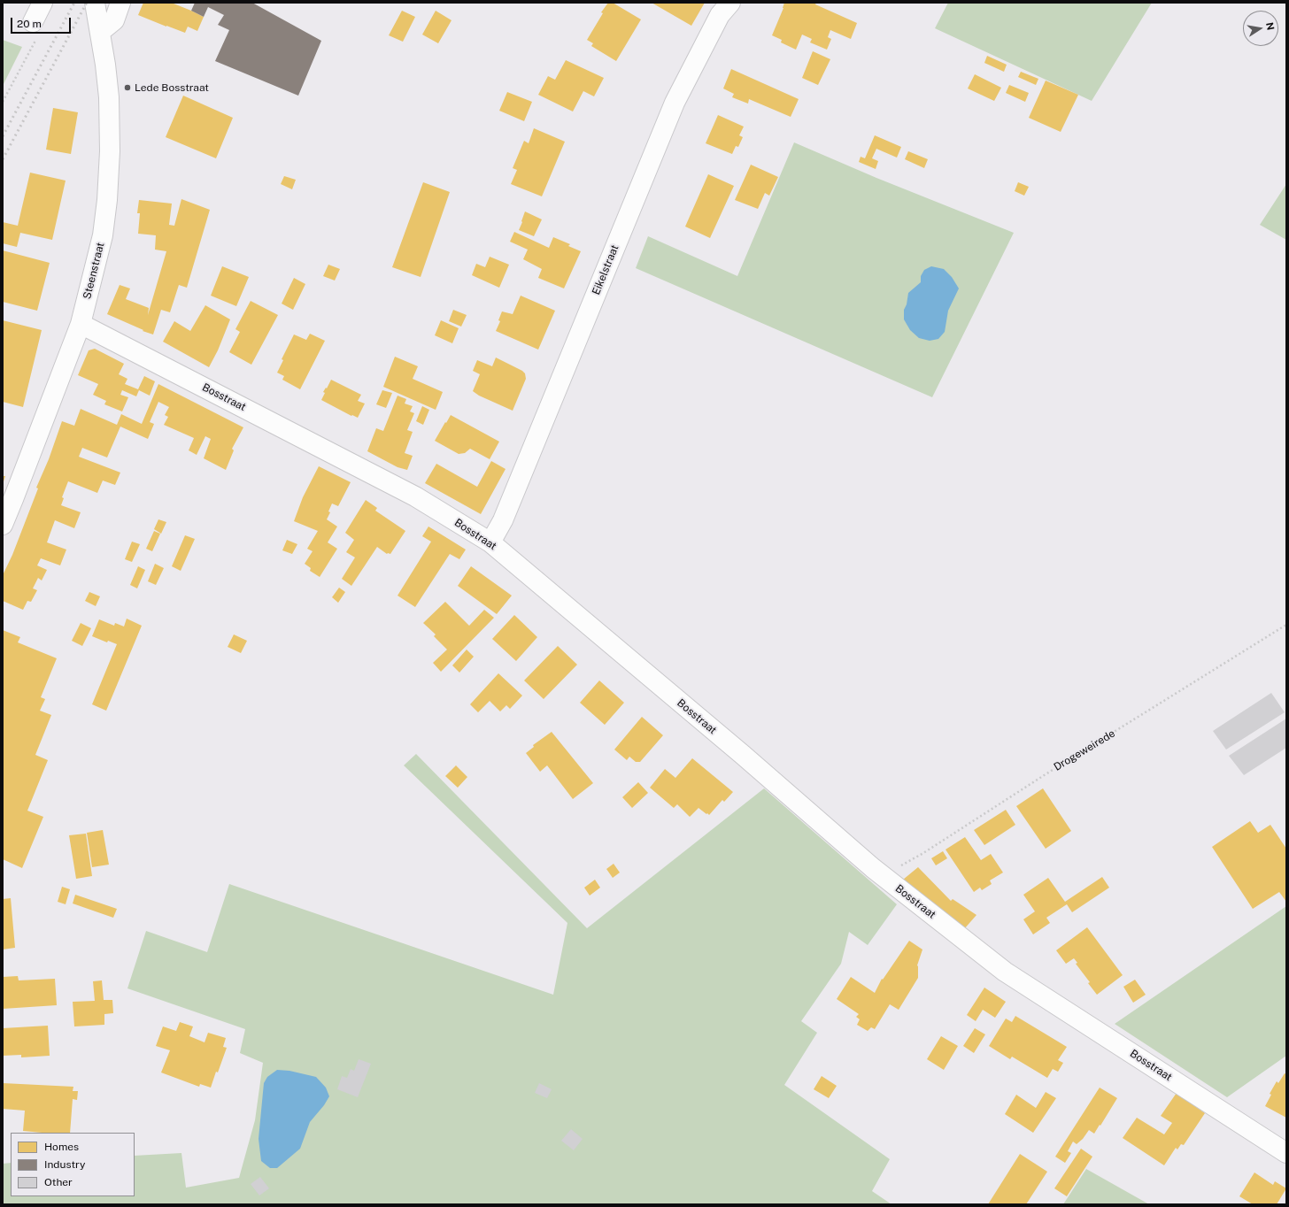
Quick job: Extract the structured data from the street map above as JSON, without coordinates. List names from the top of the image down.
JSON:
{
  "streets": {
    "street": ["Eikelstraat", "Steenstraat", "Bosstraat"],
    "path": ["Drogeweirede"]
  },
  "crossings": [
    ["Eikelstraat", "Bosstraat"],
    ["Steenstraat", "Bosstraat"],
    ["Bosstraat", "Drogeweirede"]
  ],
  "places": ["Lede Bosstraat"],
  "legend": ["Homes", "Industry", "Other"],
  "scale_bar": "20 m",
  "north": "right"
}
